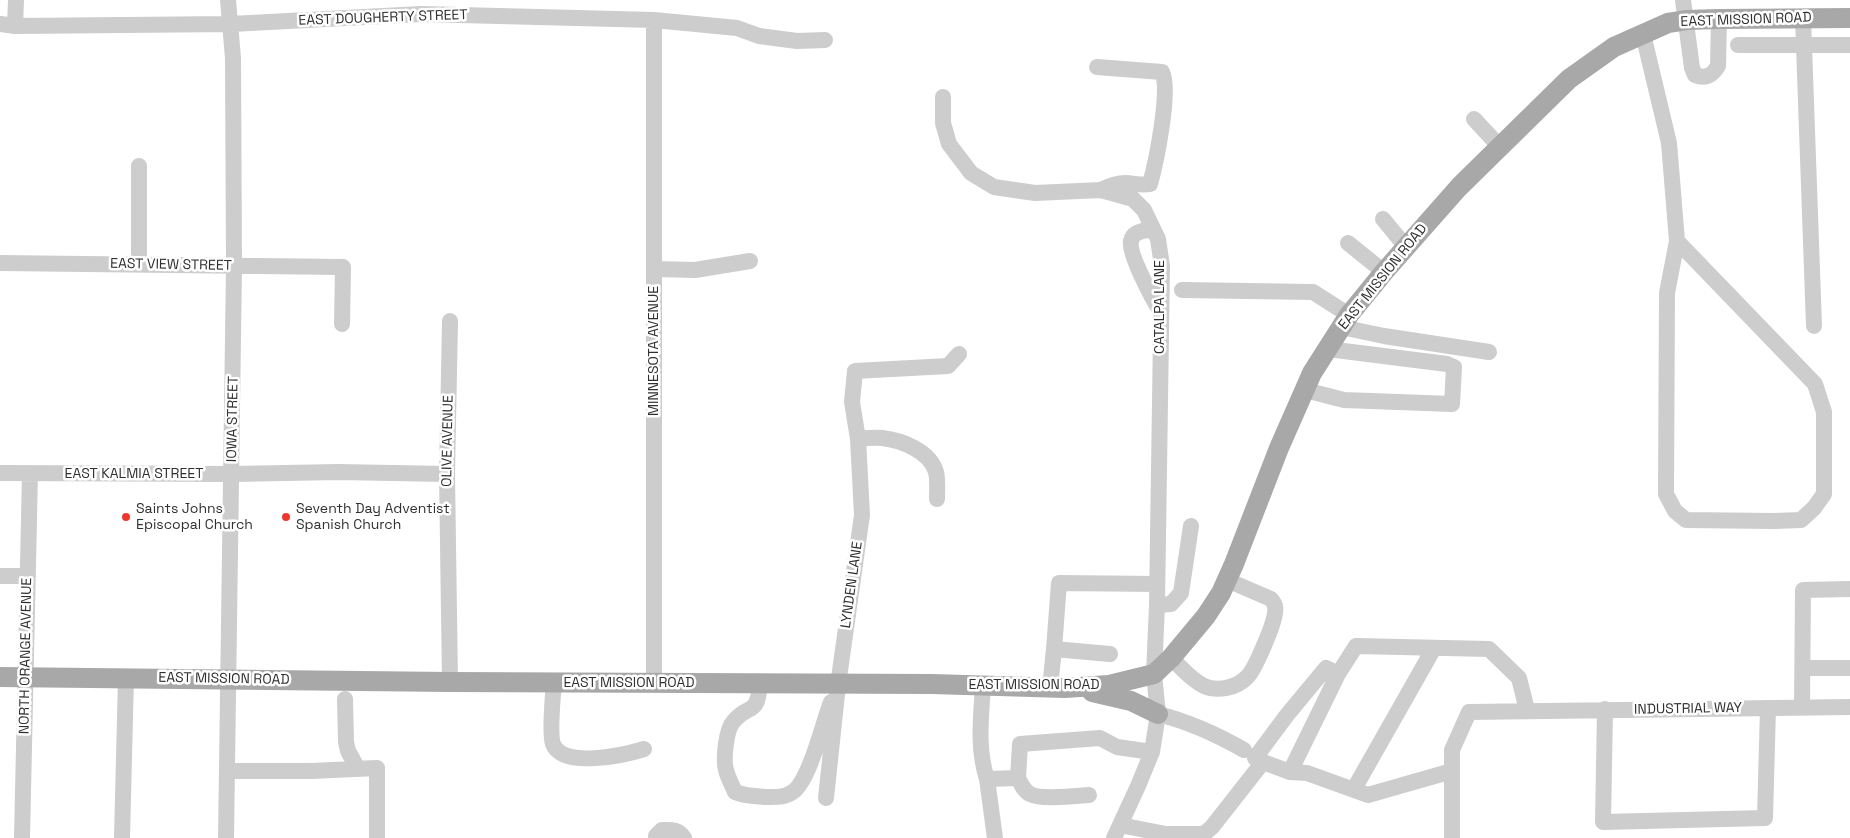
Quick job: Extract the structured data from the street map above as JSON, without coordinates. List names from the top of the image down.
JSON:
{
  "streets": {
    "main road": ["EAST MISSION ROAD"],
    "street": [
      "EAST DOUGHERTY STREET",
      "EAST VIEW STREET",
      "CATALPA LANE",
      "MINNESOTA AVENUE",
      "IOWA STREET",
      "OLIVE AVENUE",
      "EAST KALMIA STREET",
      "LYNDEN LANE",
      "NORTH ORANGE AVENUE",
      "INDUSTRIAL WAY"
    ]
  },
  "crossings": [
    ["EAST DOUGHERTY STREET", "MINNESOTA AVENUE"],
    ["EAST DOUGHERTY STREET", "IOWA STREET"],
    ["EAST MISSION ROAD", "CATALPA LANE"],
    ["EAST MISSION ROAD", "MINNESOTA AVENUE"],
    ["EAST MISSION ROAD", "IOWA STREET"],
    ["EAST MISSION ROAD", "OLIVE AVENUE"],
    ["EAST MISSION ROAD", "LYNDEN LANE"],
    ["EAST MISSION ROAD", "NORTH ORANGE AVENUE"],
    ["EAST VIEW STREET", "IOWA STREET"],
    ["IOWA STREET", "EAST KALMIA STREET"],
    ["OLIVE AVENUE", "EAST KALMIA STREET"],
    ["EAST KALMIA STREET", "NORTH ORANGE AVENUE"]
  ],
  "places": ["Saints Johns Episcopal Church", "Seventh Day Adventist Spanish Church"]
}
